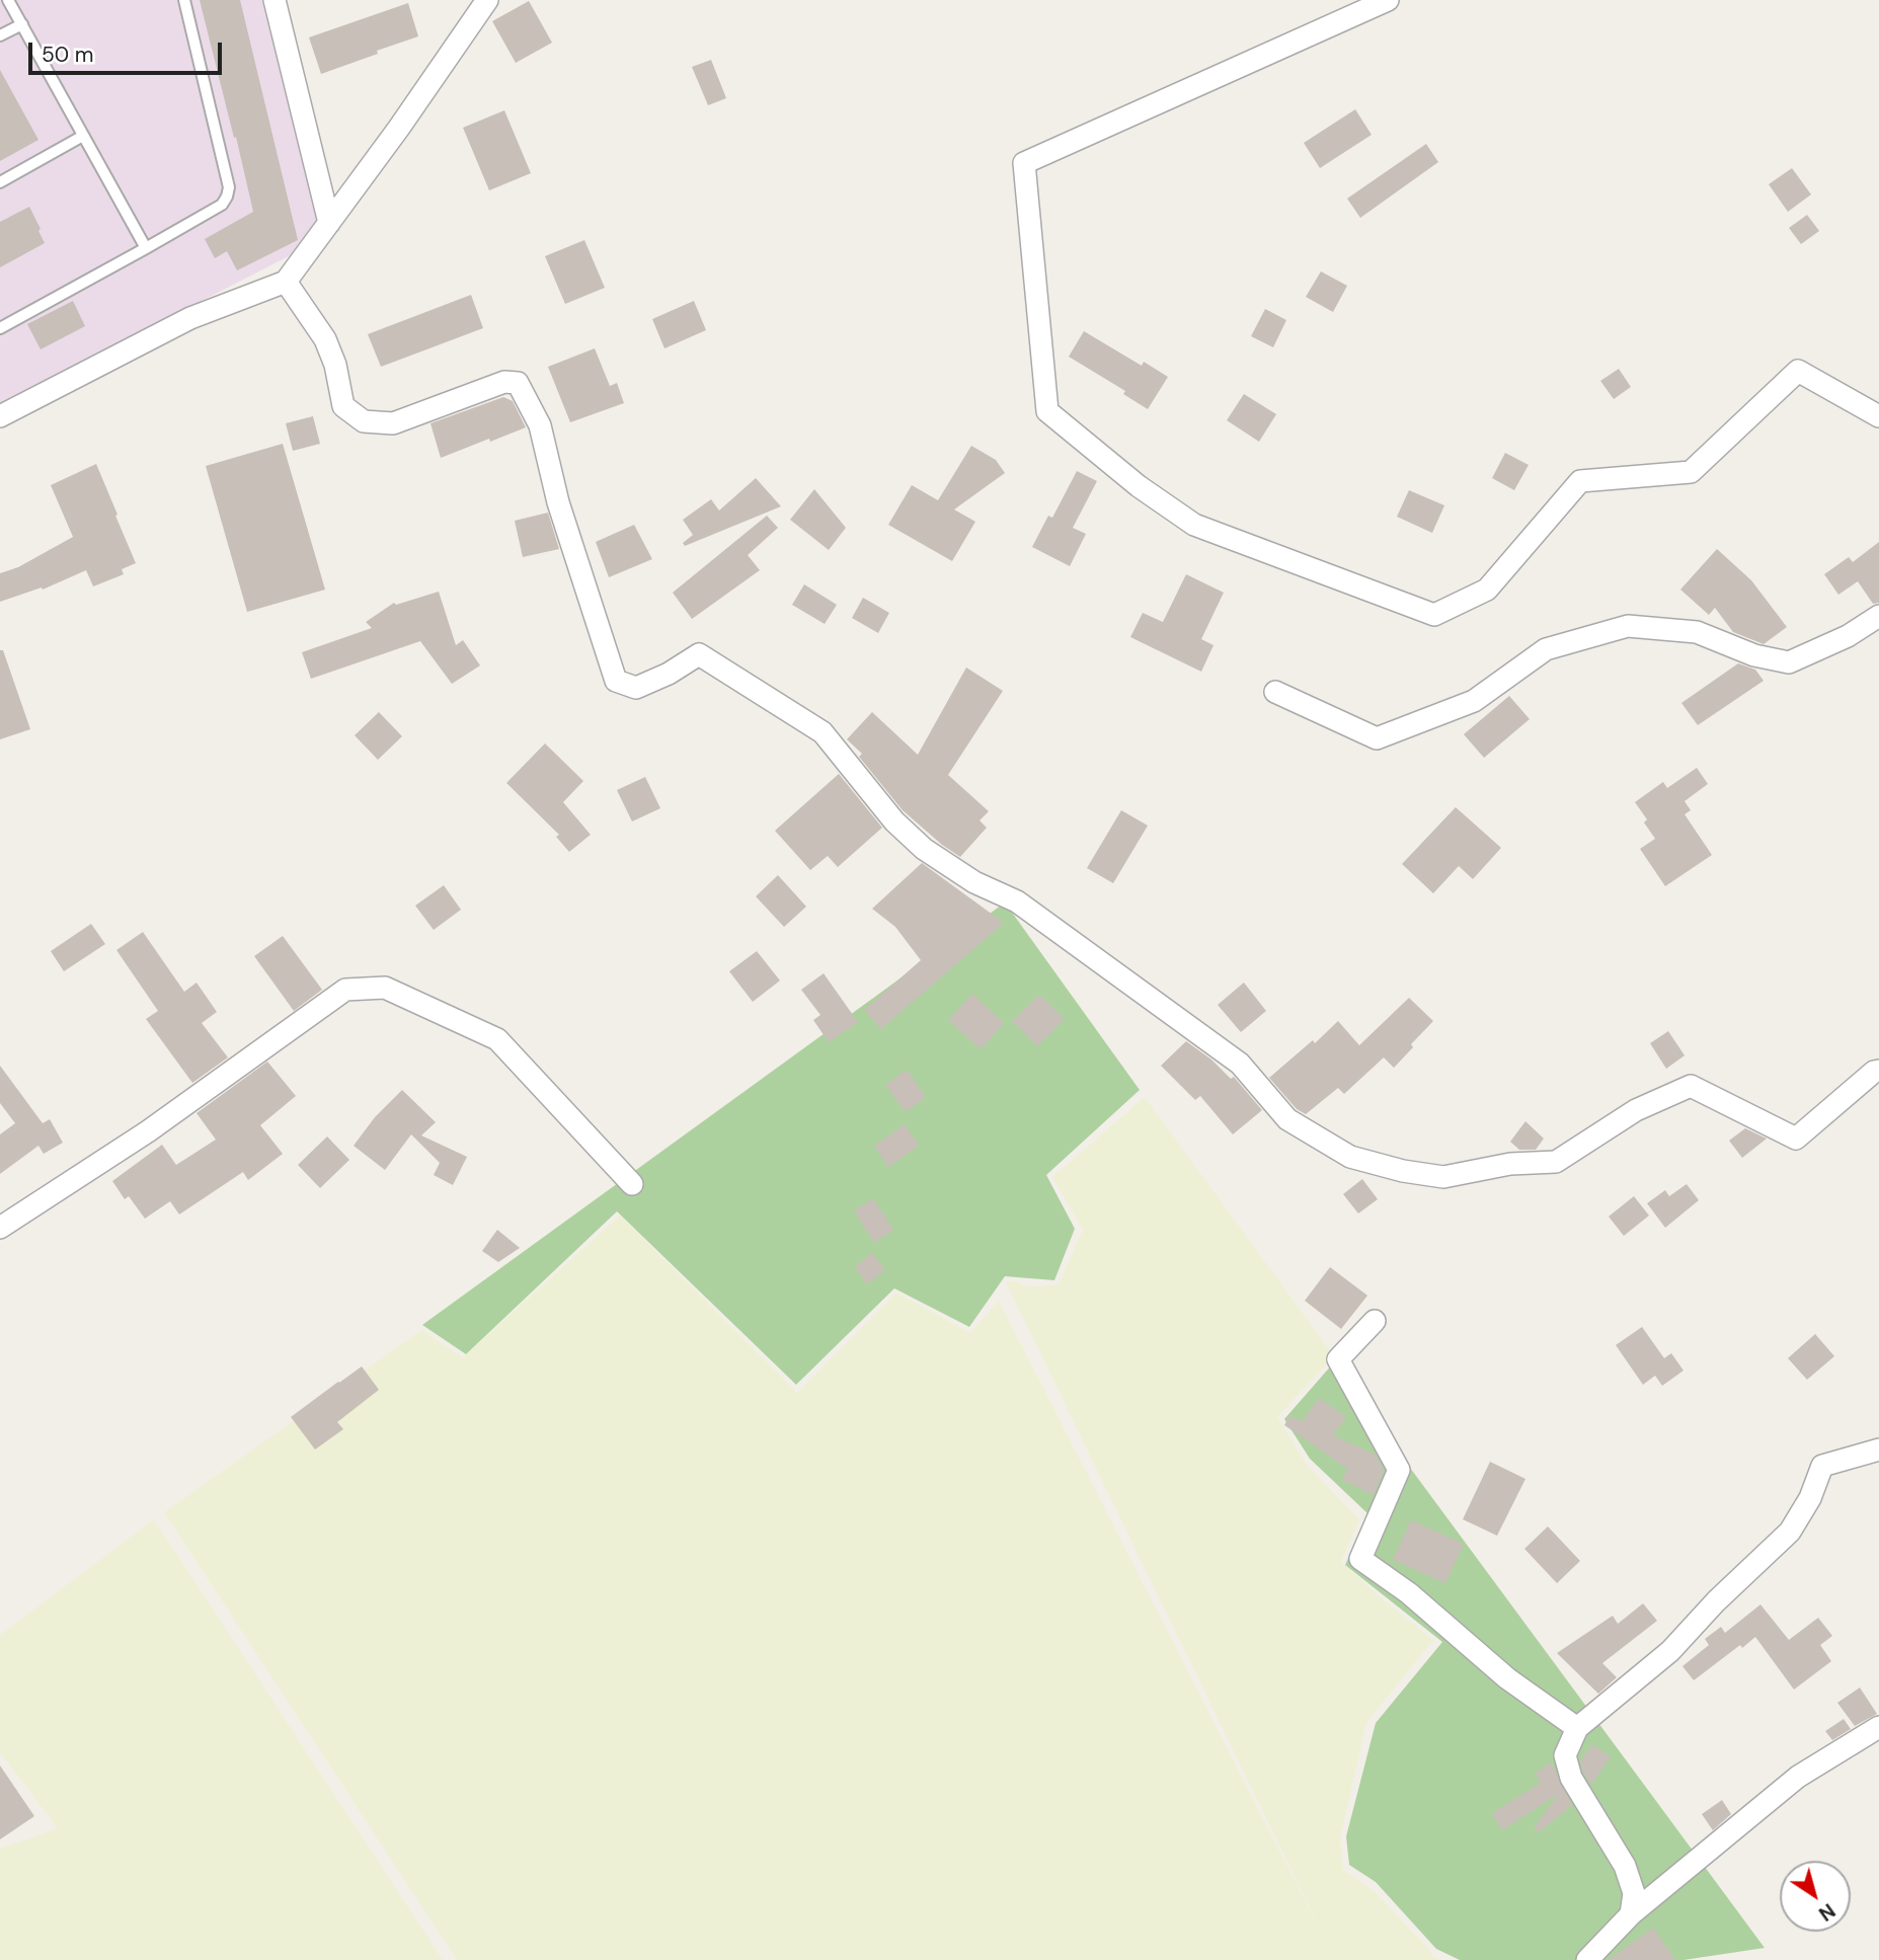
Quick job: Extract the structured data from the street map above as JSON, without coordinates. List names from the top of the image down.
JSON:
{
  "scale_bar": "50 m",
  "north": "bottom right"
}
